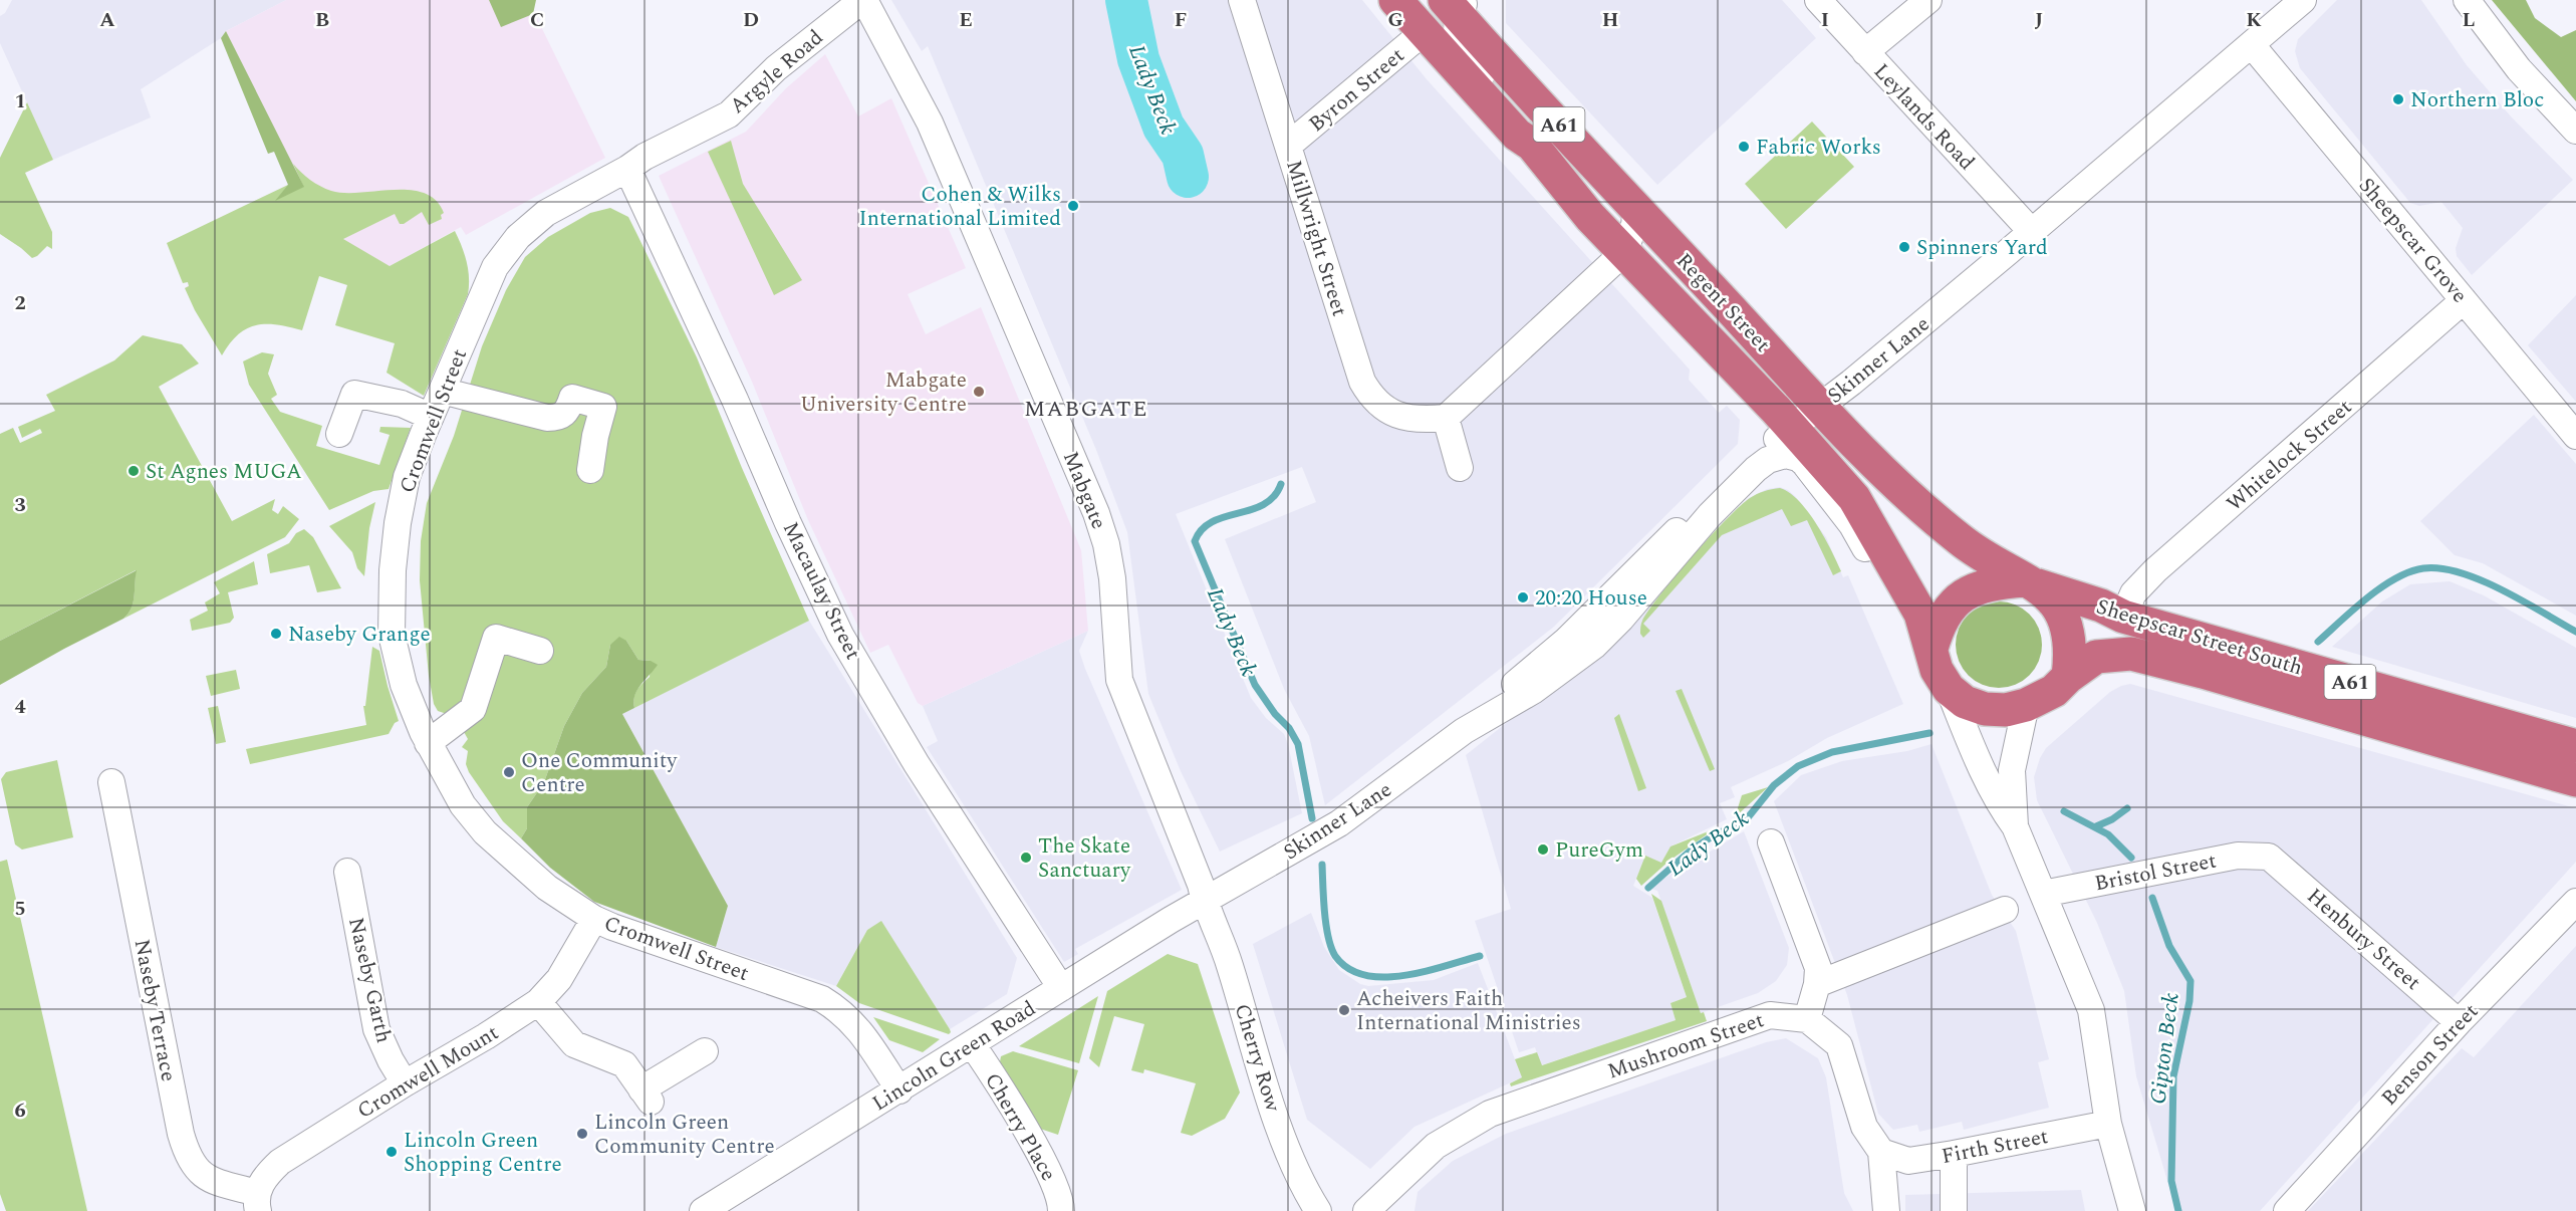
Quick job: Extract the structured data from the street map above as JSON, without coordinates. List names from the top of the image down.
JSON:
{
  "streets": {
    "highway": ["A61", "Regent Street", "Sheepscar Street South"],
    "street": [
      "Argyle Road",
      "Byron Street",
      "Leylands Road",
      "Millwright Street",
      "Sheepscar Grove",
      "Skinner Lane",
      "Cromwell Street",
      "Whitelock Street",
      "Mabgate",
      "Macaulay Street",
      "Bristol Street",
      "Henbury Street",
      "Naseby Garth",
      "Naseby Terrace",
      "Mushroom Street",
      "Benson Street",
      "Lincoln Green Road",
      "Cherry Row",
      "Cromwell Mount",
      "Cherry Place",
      "Firth Street"
    ]
  },
  "crossings": [
    ["Argyle Road", "Cromwell Street"],
    ["Argyle Road", "Mabgate"],
    ["Argyle Road", "Macaulay Street"],
    ["Byron Street", "Millwright Street"],
    ["Byron Street", "Regent Street"],
    ["Leylands Road", "Skinner Lane"],
    ["Sheepscar Grove", "Skinner Lane"],
    ["Sheepscar Grove", "Whitelock Street"],
    ["Regent Street", "Skinner Lane"],
    ["Regent Street", "Sheepscar Street South"],
    ["Skinner Lane", "Mabgate"],
    ["Skinner Lane", "Lincoln Green Road"],
    ["Skinner Lane", "Cherry Row"],
    ["Cromwell Street", "Macaulay Street"],
    ["Cromwell Street", "Lincoln Green Road"],
    ["Cromwell Street", "Cromwell Mount"],
    ["Whitelock Street", "Sheepscar Street South"],
    ["Mabgate", "Lincoln Green Road"],
    ["Mabgate", "Cherry Row"],
    ["Macaulay Street", "Lincoln Green Road"],
    ["Bristol Street", "Henbury Street"],
    ["Henbury Street", "Benson Street"],
    ["Naseby Garth", "Cromwell Mount"],
    ["Naseby Terrace", "Cromwell Mount"],
    ["Lincoln Green Road", "Cherry Row"],
    ["Lincoln Green Road", "Cherry Place"]
  ],
  "districts": ["MABGATE"],
  "water": ["Lady Beck", "Gipton Beck"],
  "places": [
    "Northern Bloc",
    "Fabric Works",
    "Cohen & Wilks International Limited",
    "Spinners Yard",
    "Mabgate University Centre",
    "St Agnes MUGA",
    "20:20 House",
    "Naseby Grange",
    "One Community Centre",
    "PureGym",
    "The Skate Sanctuary",
    "Acheivers Faith International Ministries",
    "Lincoln Green Community Centre",
    "Lincoln Green Shopping Centre"
  ],
  "grid": {
    "columns": [
      "A",
      "B",
      "C",
      "D",
      "E",
      "F",
      "G",
      "H",
      "I",
      "J",
      "K",
      "L"
    ],
    "rows": [
      "1",
      "2",
      "3",
      "4",
      "5",
      "6"
    ]
  }
}
